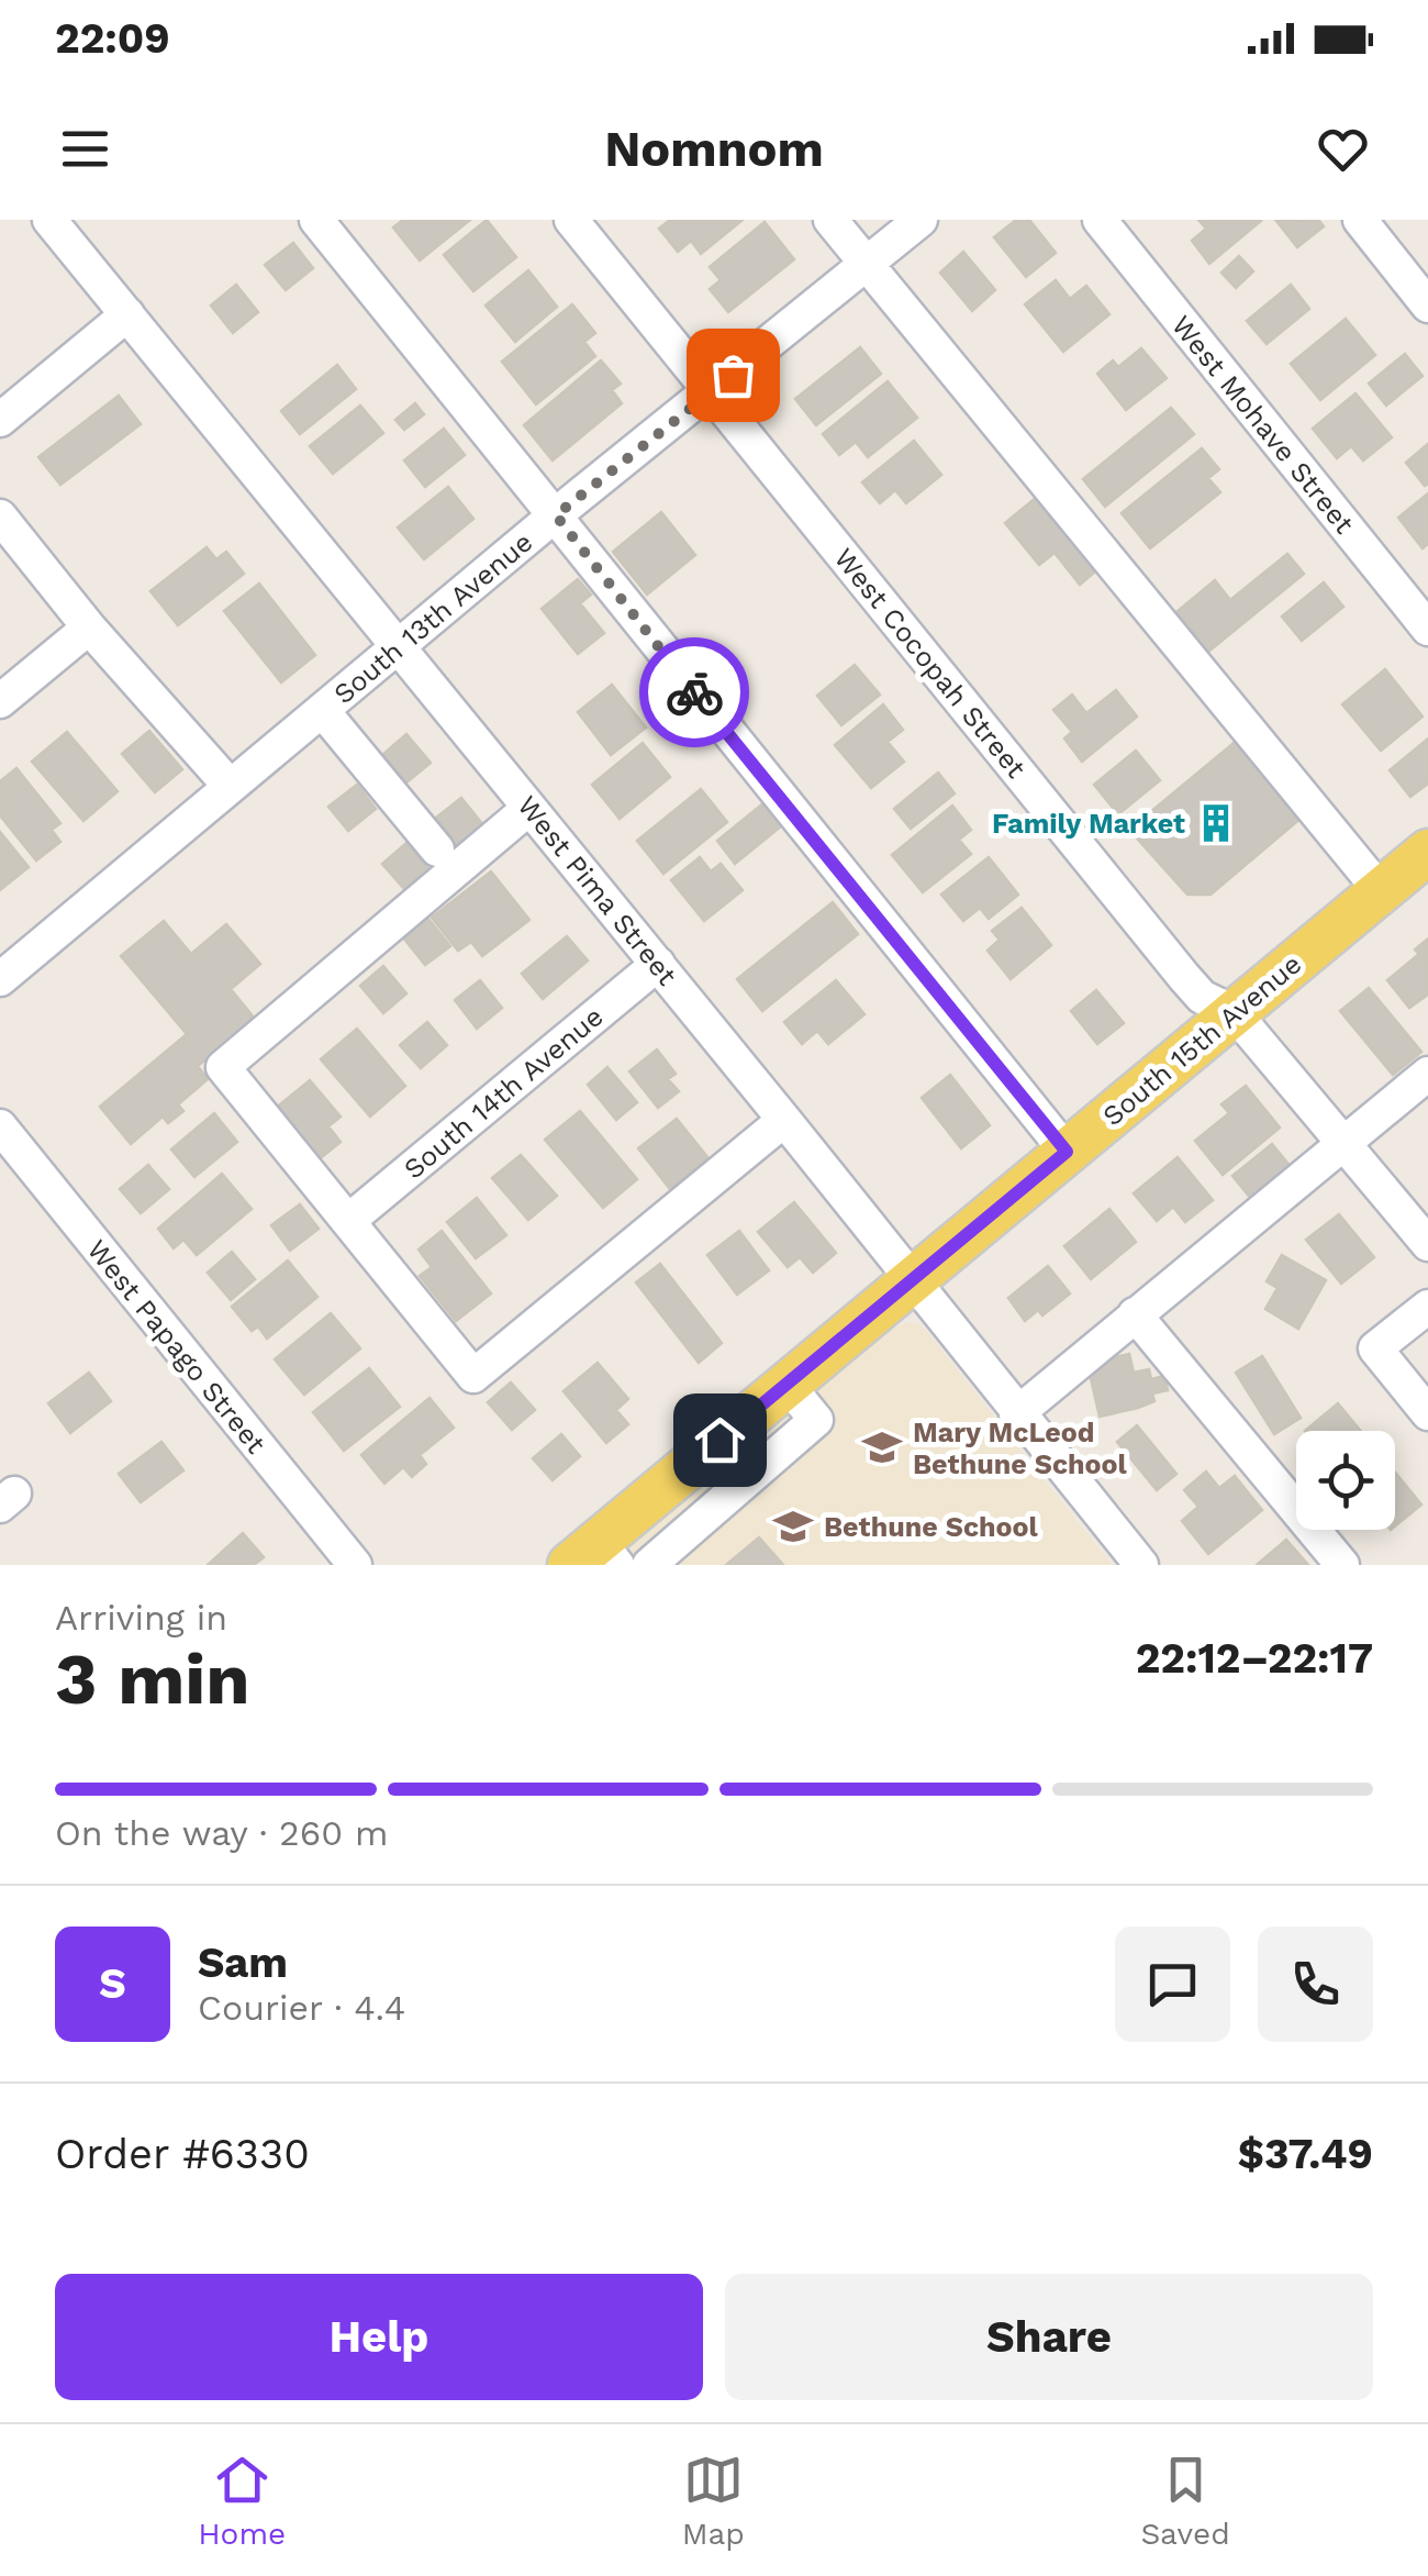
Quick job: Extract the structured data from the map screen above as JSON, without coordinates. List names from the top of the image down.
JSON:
{
  "streets": {
    "main road": ["South 15th Avenue"],
    "street": [
      "West Mohave Street",
      "South 13th Avenue",
      "West Cocopah Street",
      "West Pima Street",
      "South 14th Avenue",
      "West Papago Street"
    ]
  },
  "crossings": [
    ["South 13th Avenue", "West Cocopah Street"],
    ["South 13th Avenue", "West Pima Street"],
    ["West Cocopah Street", "South 15th Avenue"],
    ["West Pima Street", "South 15th Avenue"],
    ["West Pima Street", "South 14th Avenue"]
  ],
  "places": {
    "building": ["Family Market"],
    "school or university": ["Mary McLeod Bethune School", "Bethune School"]
  },
  "page": {
    "status": "22:09",
    "header": "Nomnom",
    "heading": ["3 min", "Arriving in", "22:12–22:17"],
    "panel": [
      "Sam",
      "Courier · 4.4",
      "Order #6330",
      "$37.49"
    ],
    "bar": "On the way · 260 m",
    "round": "S",
    "buttons": ["Help", "Share"],
    "tabs": ["Home", "Map", "Saved"]
  }
}
